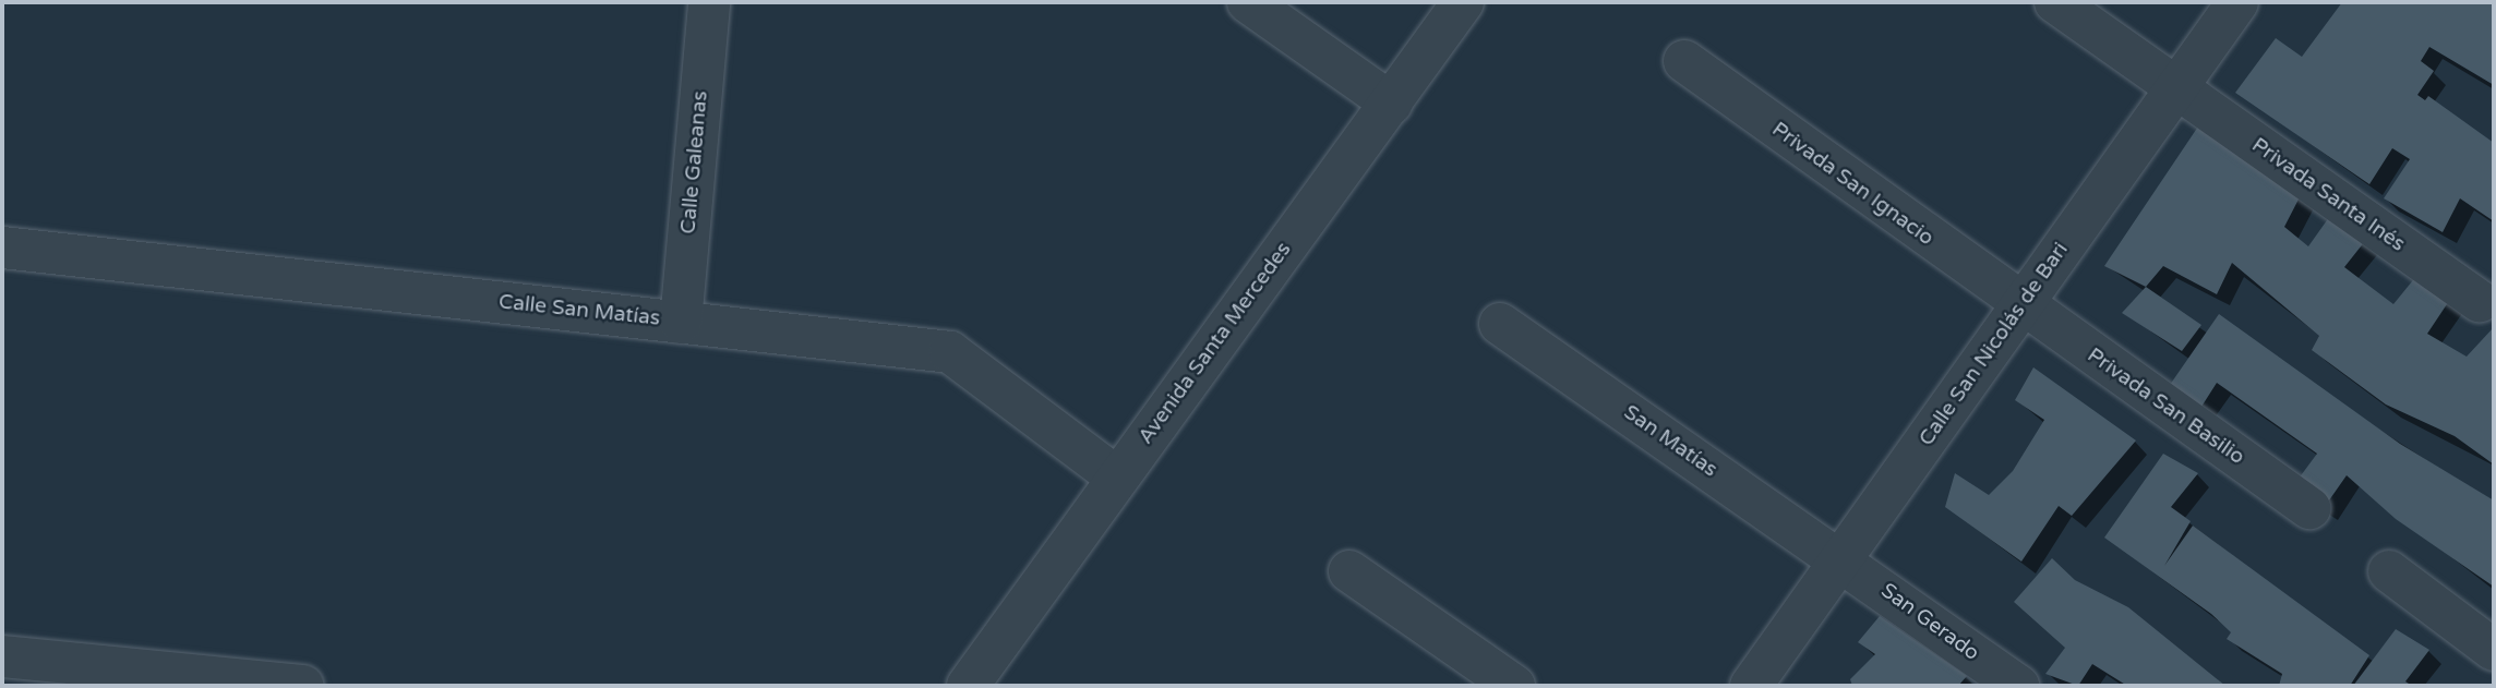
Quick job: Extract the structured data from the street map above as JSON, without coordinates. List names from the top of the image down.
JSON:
{
  "streets": {
    "street": [
      "Calle Galeanas",
      "Privada San Ignacio",
      "Privada Santa Inés",
      "Calle San Matías",
      "Avenida Santa Mercedes",
      "Calle San Nicolás de Bari",
      "Privada San Basilio",
      "San Matías",
      "San Gerado"
    ]
  },
  "crossings": [
    ["Calle Galeanas", "Calle San Matías"],
    ["Privada San Ignacio", "Calle San Nicolás de Bari"],
    ["Privada San Ignacio", "Privada San Basilio"],
    ["Privada Santa Inés", "Calle San Nicolás de Bari"],
    ["Calle San Matías", "Avenida Santa Mercedes"],
    ["Calle San Nicolás de Bari", "Privada San Basilio"],
    ["Calle San Nicolás de Bari", "San Matías"],
    ["Calle San Nicolás de Bari", "San Gerado"],
    ["San Matías", "San Gerado"]
  ]
}
